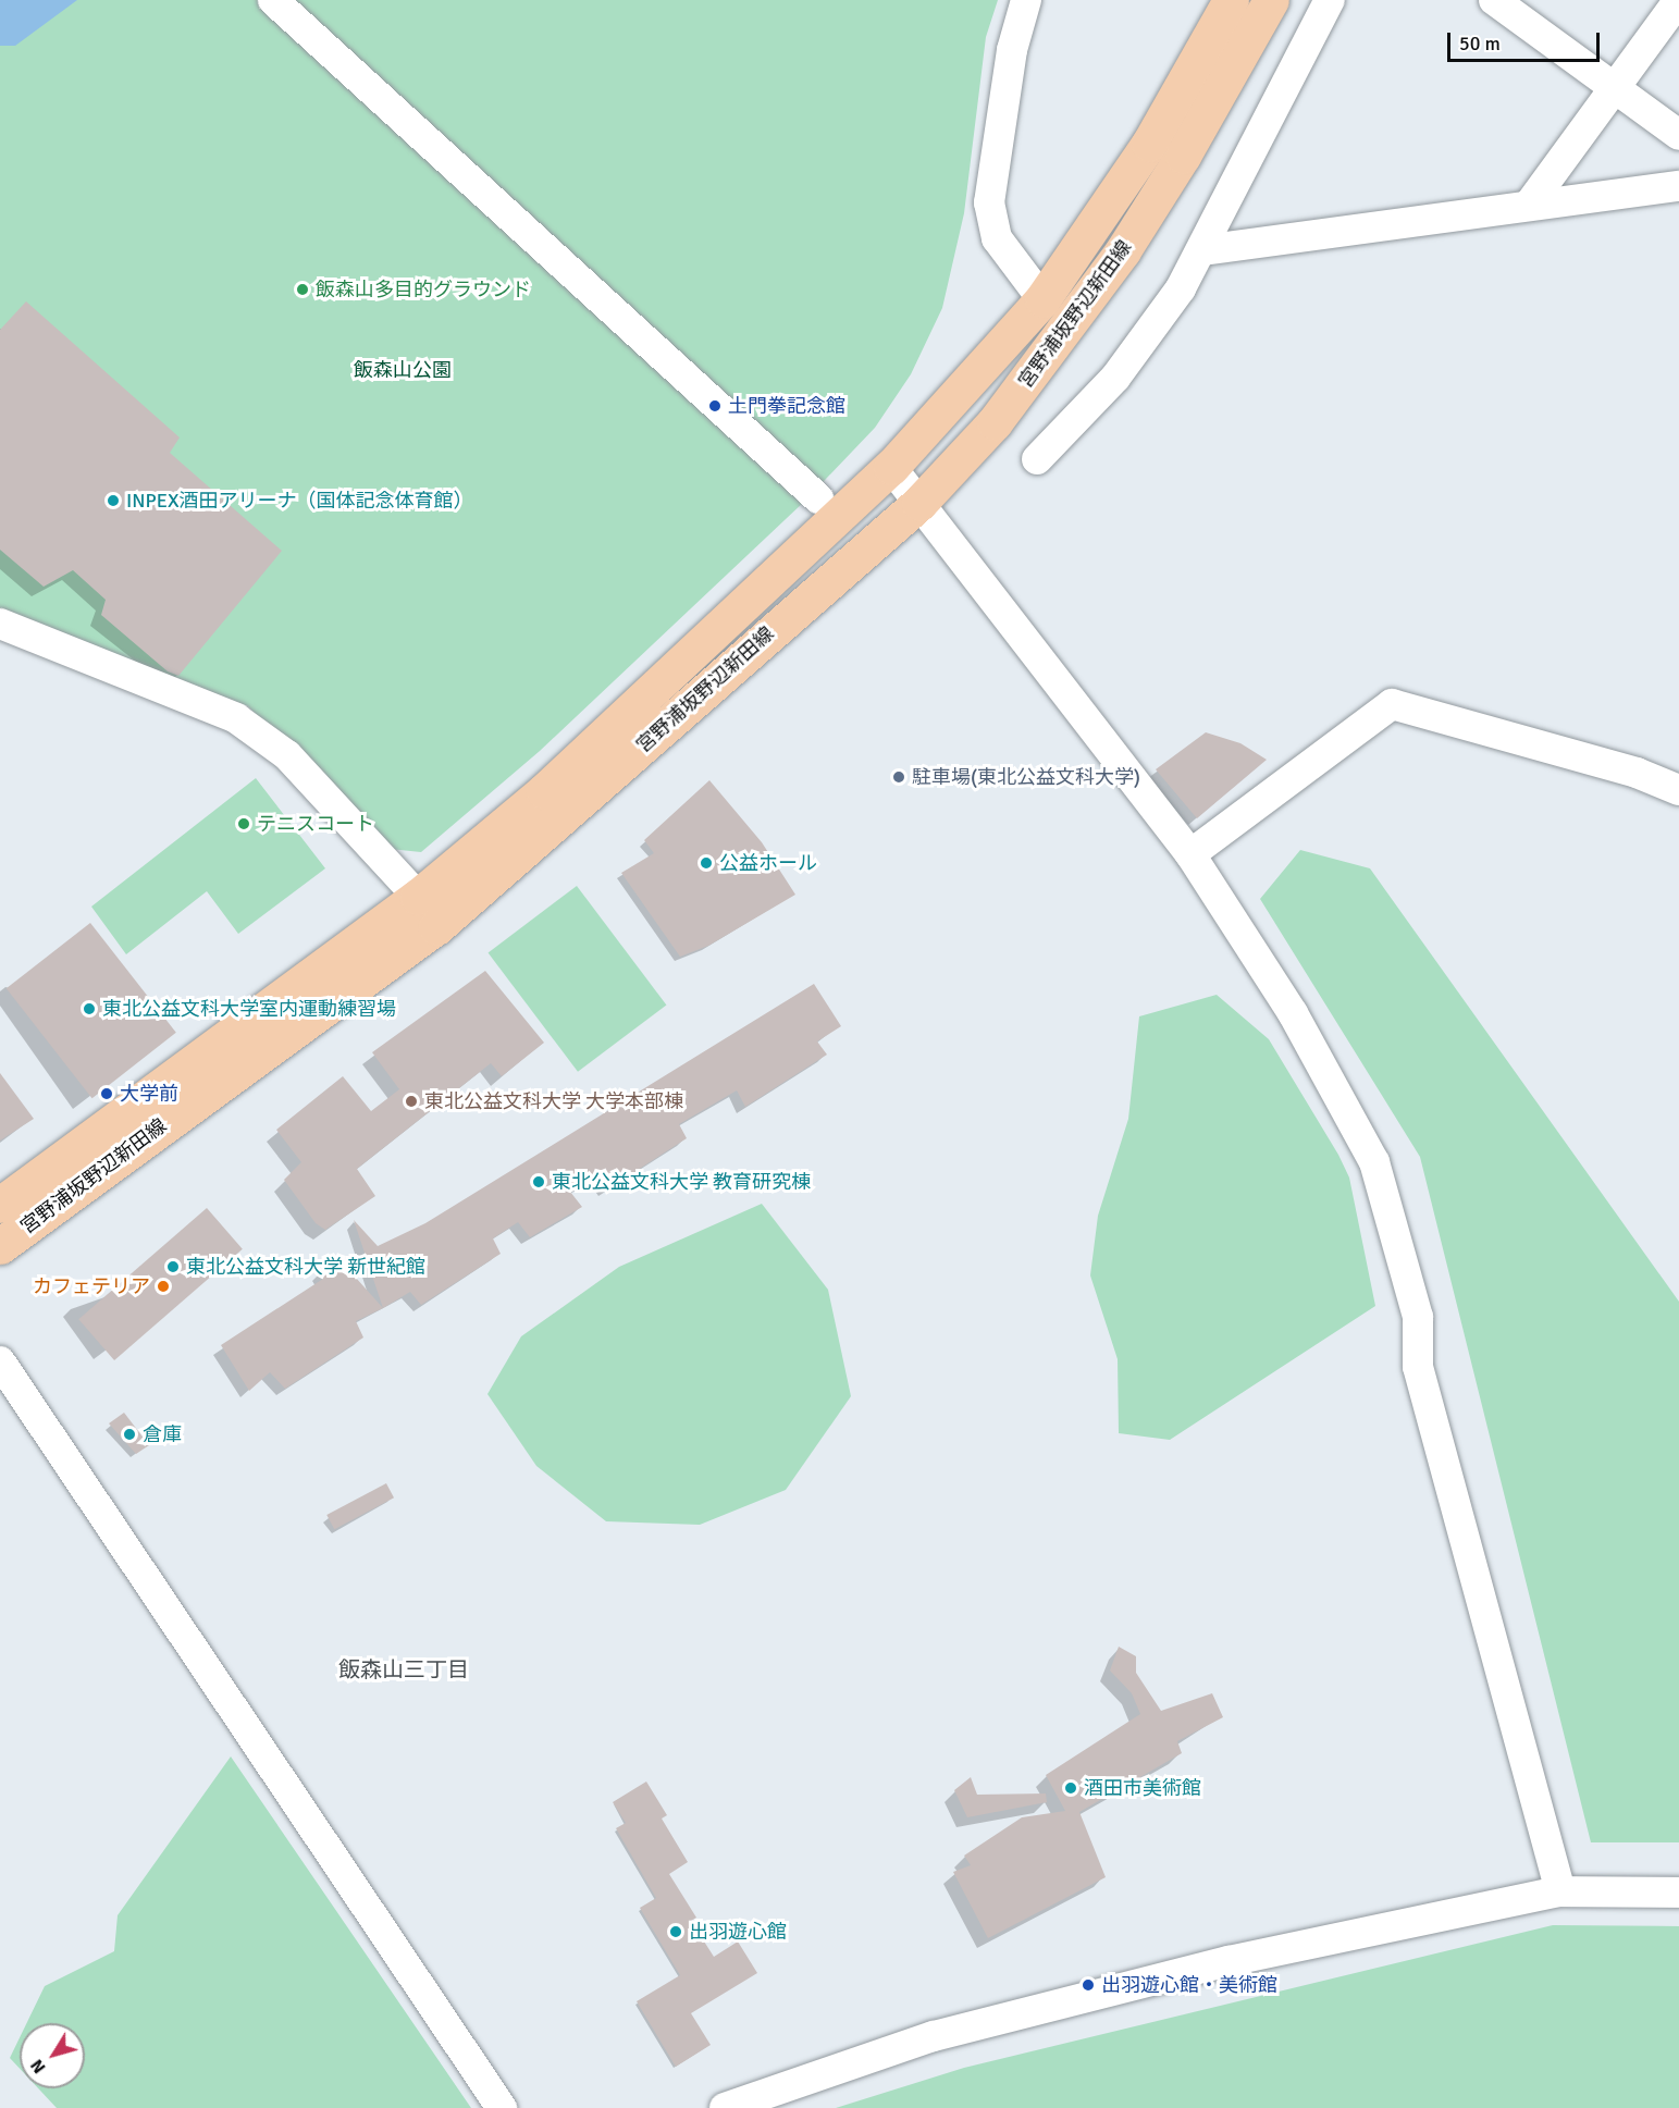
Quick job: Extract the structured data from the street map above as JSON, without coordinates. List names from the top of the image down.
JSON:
{
  "streets": {
    "main road": ["宮野浦坂野辺新田線"]
  },
  "districts": ["飯森山三丁目"],
  "parks": ["飯森山公園"],
  "places": [
    "飯森山多目的グラウンド",
    "土門拳記念館",
    "INPEX酒田アリーナ（国体記念体育館）",
    "駐車場(東北公益文科大学)",
    "テニスコート",
    "公益ホール",
    "東北公益文科大学室内運動練習場",
    "大学前",
    "東北公益文科大学 大学本部棟",
    "東北公益文科大学 教育研究棟",
    "東北公益文科大学 新世紀館",
    "カフェテリア",
    "倉庫",
    "酒田市美術館",
    "出羽遊心館",
    "出羽遊心館・美術館"
  ],
  "scale_bar": "50 m",
  "north": "bottom left"
}
